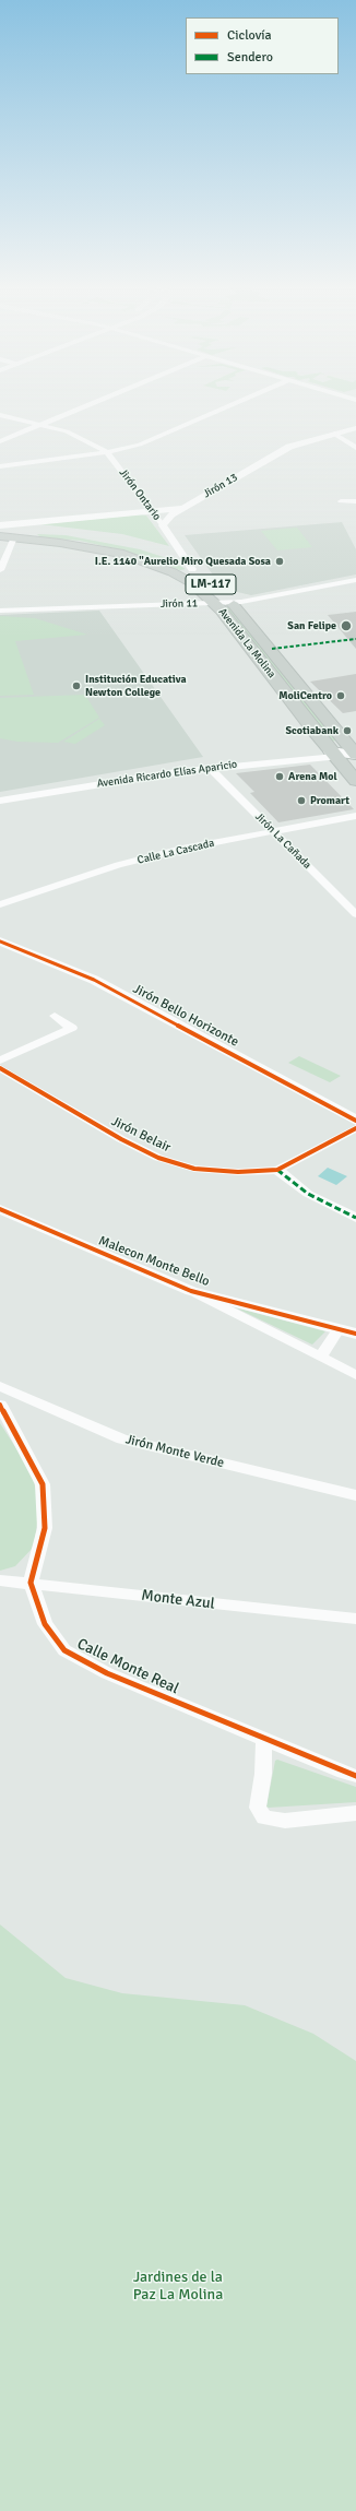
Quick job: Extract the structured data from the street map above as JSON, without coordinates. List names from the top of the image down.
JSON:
{
  "streets": {
    "main road": ["LM-117", "Avenida La Molina"],
    "street": [
      "Jirón 13",
      "Jirón Ontario",
      "Jirón 11",
      "Avenida Ricardo Elías Aparicio",
      "Jirón La Cañada",
      "Calle La Cascada",
      "Jirón Bello Horizonte",
      "Jirón Belair",
      "Malecon Monte Bello",
      "Jirón Monte Verde",
      "Monte Azul",
      "Calle Monte Real"
    ]
  },
  "crossings": [
    ["Jirón 13", "Jirón Ontario"],
    ["Jirón Ontario", "Avenida La Molina"],
    ["Jirón 11", "Avenida La Molina"],
    ["Avenida La Molina", "Avenida Ricardo Elías Aparicio"],
    ["Avenida Ricardo Elías Aparicio", "Jirón La Cañada"],
    ["Jirón La Cañada", "Calle La Cascada"],
    ["Monte Azul", "Calle Monte Real"]
  ],
  "parks": ["Jardines de la Paz La Molina"],
  "places": [
    "I.E. 1140 \"Aurelio Miro Quesada Sosa",
    "San Felipe",
    "Institución Educativa Newton College",
    "MoliCentro",
    "Scotiabank",
    "Arena Mol",
    "Promart"
  ],
  "legend": ["Ciclovía", "Sendero"]
}
